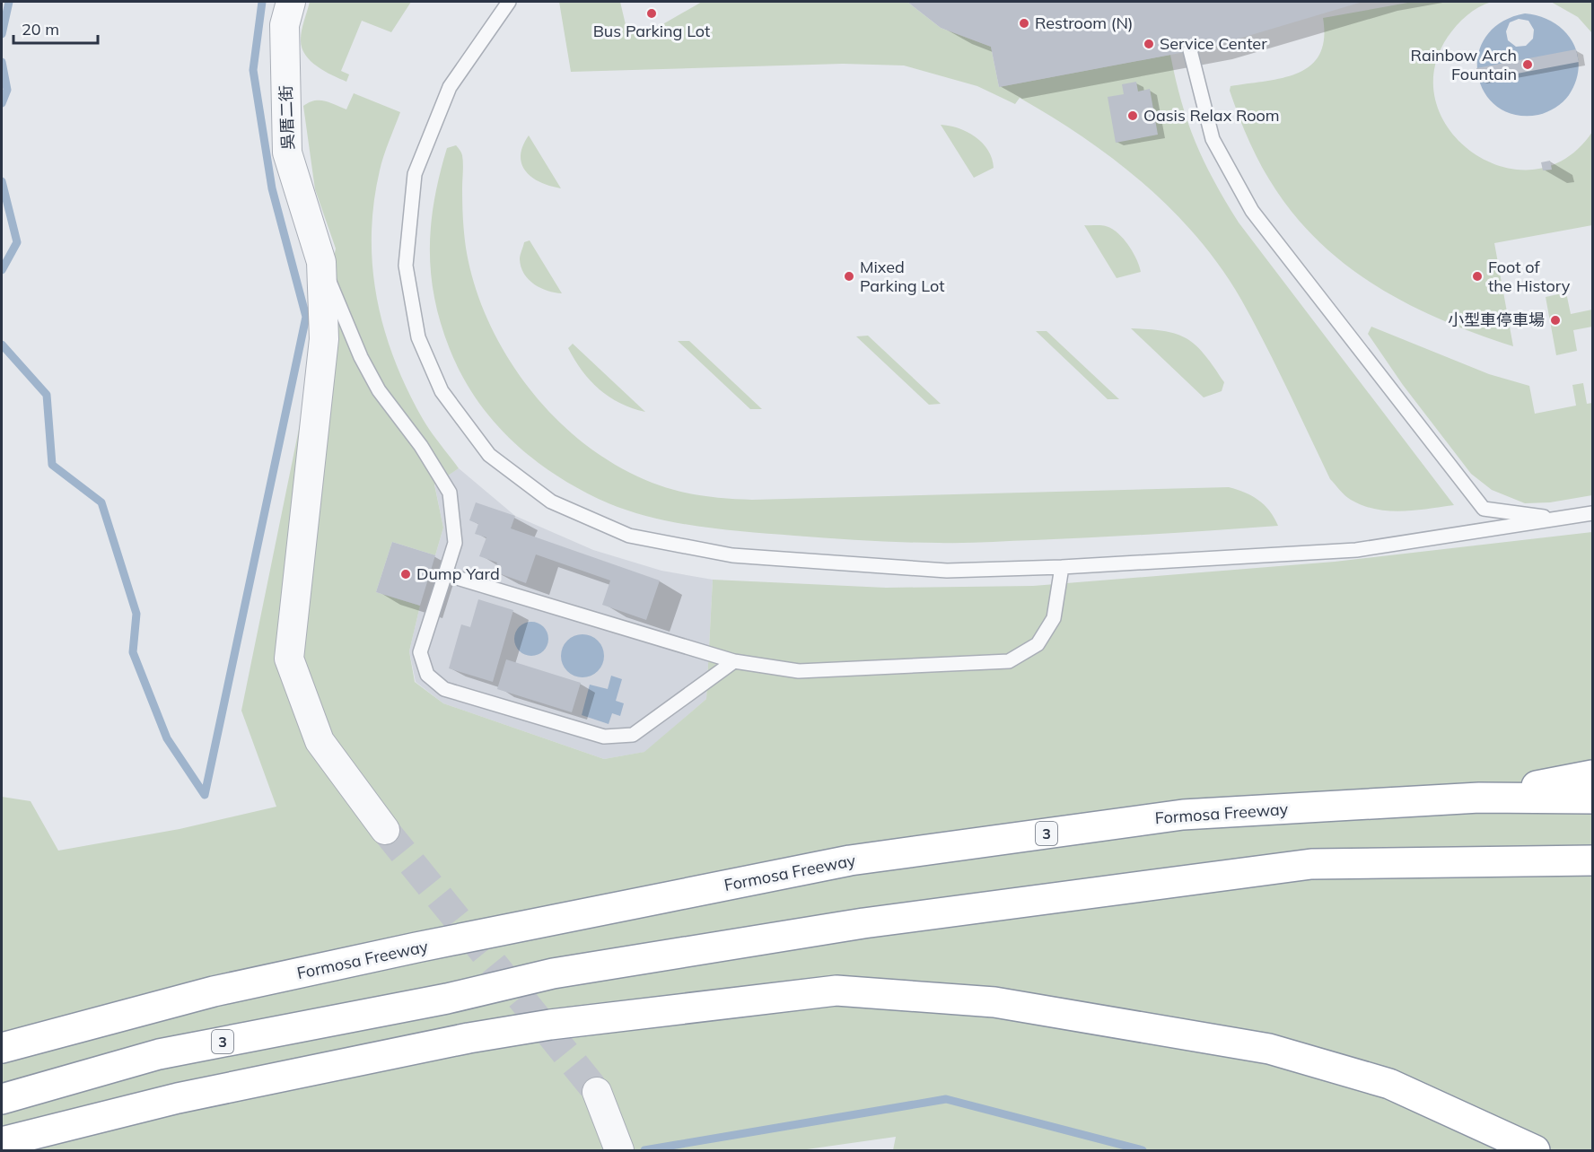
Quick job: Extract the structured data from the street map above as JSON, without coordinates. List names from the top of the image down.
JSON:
{
  "streets": {
    "highway": ["Formosa Freeway", "3"],
    "street": ["吳厝二街"]
  },
  "places": [
    "Bus Parking Lot",
    "Restroom (N)",
    "Service Center",
    "Rainbow Arch Fountain",
    "Oasis Relax Room",
    "Mixed Parking Lot",
    "Foot of the History",
    "小型車停車場",
    "Dump Yard"
  ],
  "scale_bar": "20 m"
}
